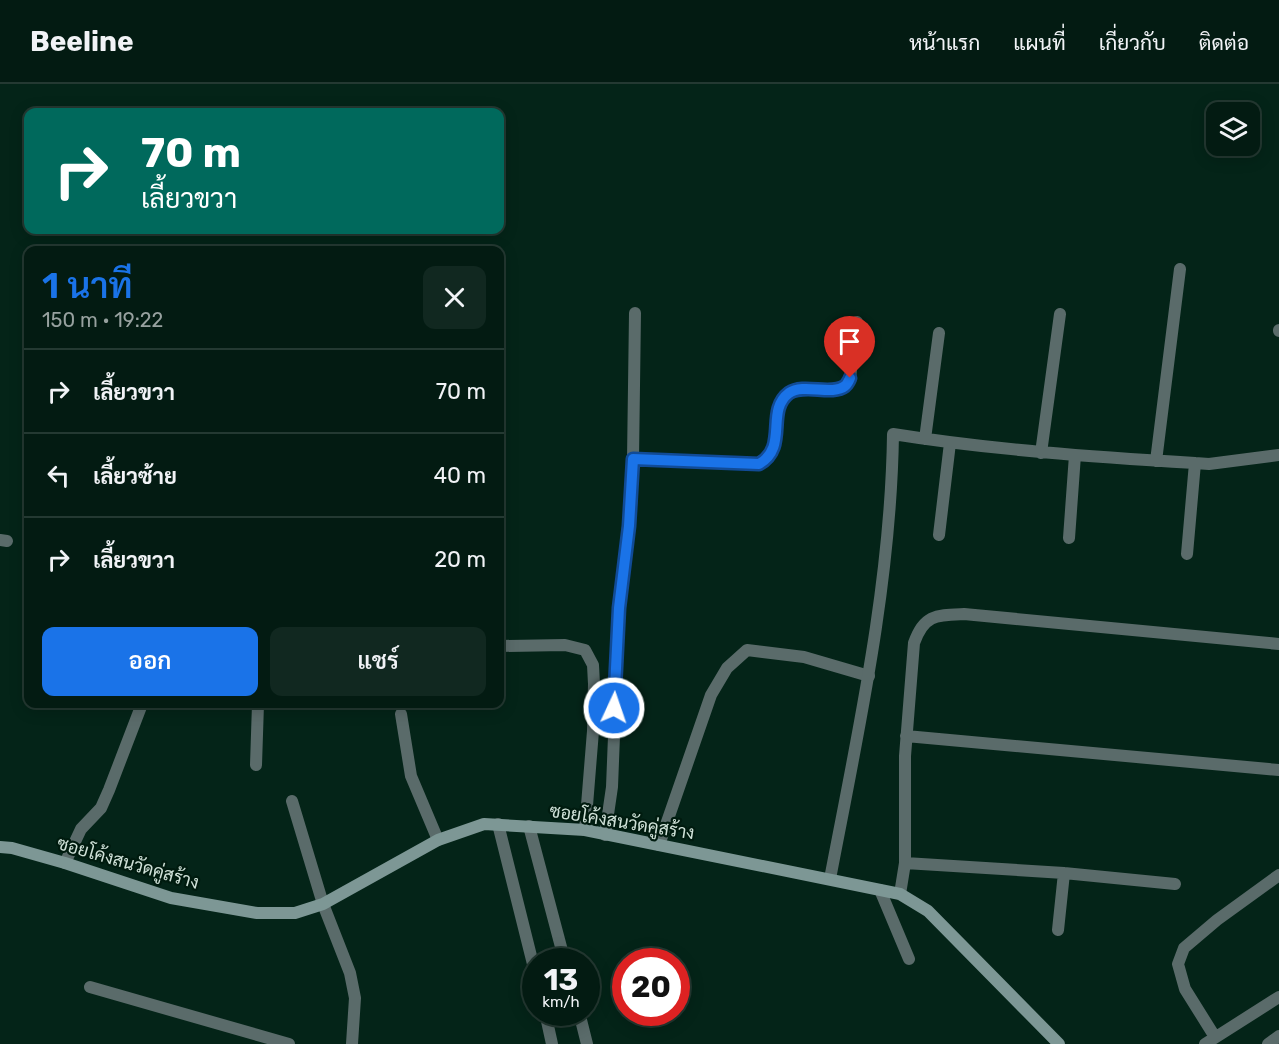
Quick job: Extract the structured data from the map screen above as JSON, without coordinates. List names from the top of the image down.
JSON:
{
  "streets": {
    "street": ["ซอยโค้งสนวัดคู่สร้าง"]
  },
  "page": {
    "header": "Beeline",
    "nav": [
      "หน้าแรก",
      "แผนที่",
      "เกี่ยวกับ",
      "ติดต่อ"
    ],
    "turn": ["70 m", "เลี้ยวขวา"],
    "heading": ["1 นาที", "150 m · 19:22"],
    "list": [
      {
        "name": "เลี้ยวขวา",
        "value": "70 m"
      },
      {
        "name": "เลี้ยวซ้าย",
        "value": "40 m"
      },
      {
        "name": "เลี้ยวขวา",
        "value": "20 m"
      }
    ],
    "buttons": ["ออก", "แชร์"],
    "speed": "13 km/h",
    "limit": "20"
  }
}
